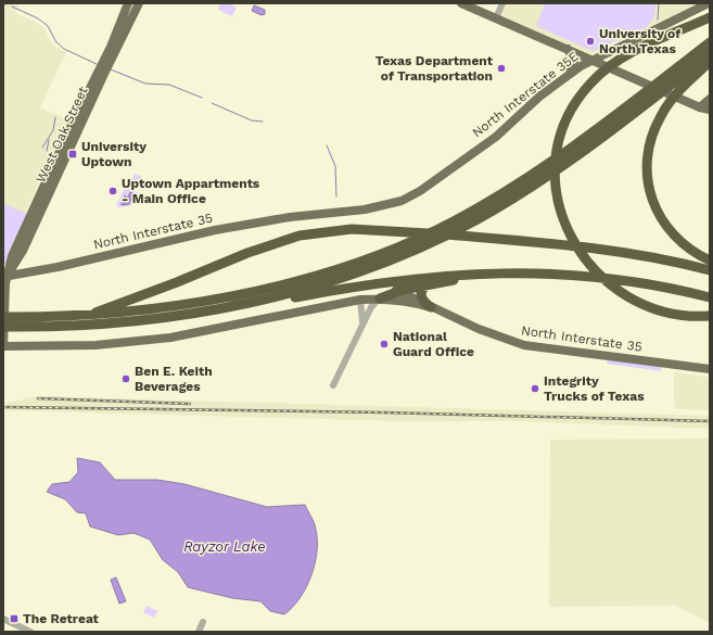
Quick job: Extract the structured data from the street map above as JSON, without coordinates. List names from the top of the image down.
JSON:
{
  "streets": {
    "main road": ["North Interstate 35E", "West Oak Street", "North Interstate 35"]
  },
  "crossings": [
    ["North Interstate 35E", "North Interstate 35"],
    ["West Oak Street", "North Interstate 35"]
  ],
  "water": ["Rayzor Lake"],
  "places": {
    "other": [
      "University of North Texas",
      "Texas Department of Transportation",
      "Uptown Appartments - Main Office",
      "National Guard Office",
      "Ben E. Keith Beverages",
      "Integrity Trucks of Texas"
    ],
    "transit": ["University Uptown", "The Retreat"]
  }
}
